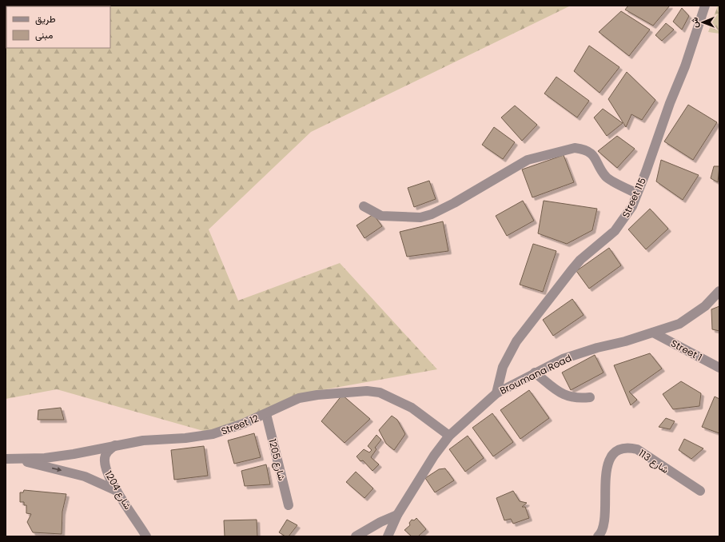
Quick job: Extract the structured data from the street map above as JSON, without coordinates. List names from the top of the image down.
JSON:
{
  "streets": {
    "street": [
      "Street 115",
      "Street 1",
      "Broumana Road",
      "Street 12",
      "شارع 1205",
      "شارع 113",
      "شارع 1204"
    ]
  },
  "crossings": [
    ["Street 115", "Broumana Road"],
    ["Street 1", "Broumana Road"],
    ["Broumana Road", "Street 12"],
    ["Street 12", "شارع 1205"],
    ["Street 12", "شارع 1204"]
  ],
  "legend": ["طريق", "مبنى"],
  "north": "left"
}
